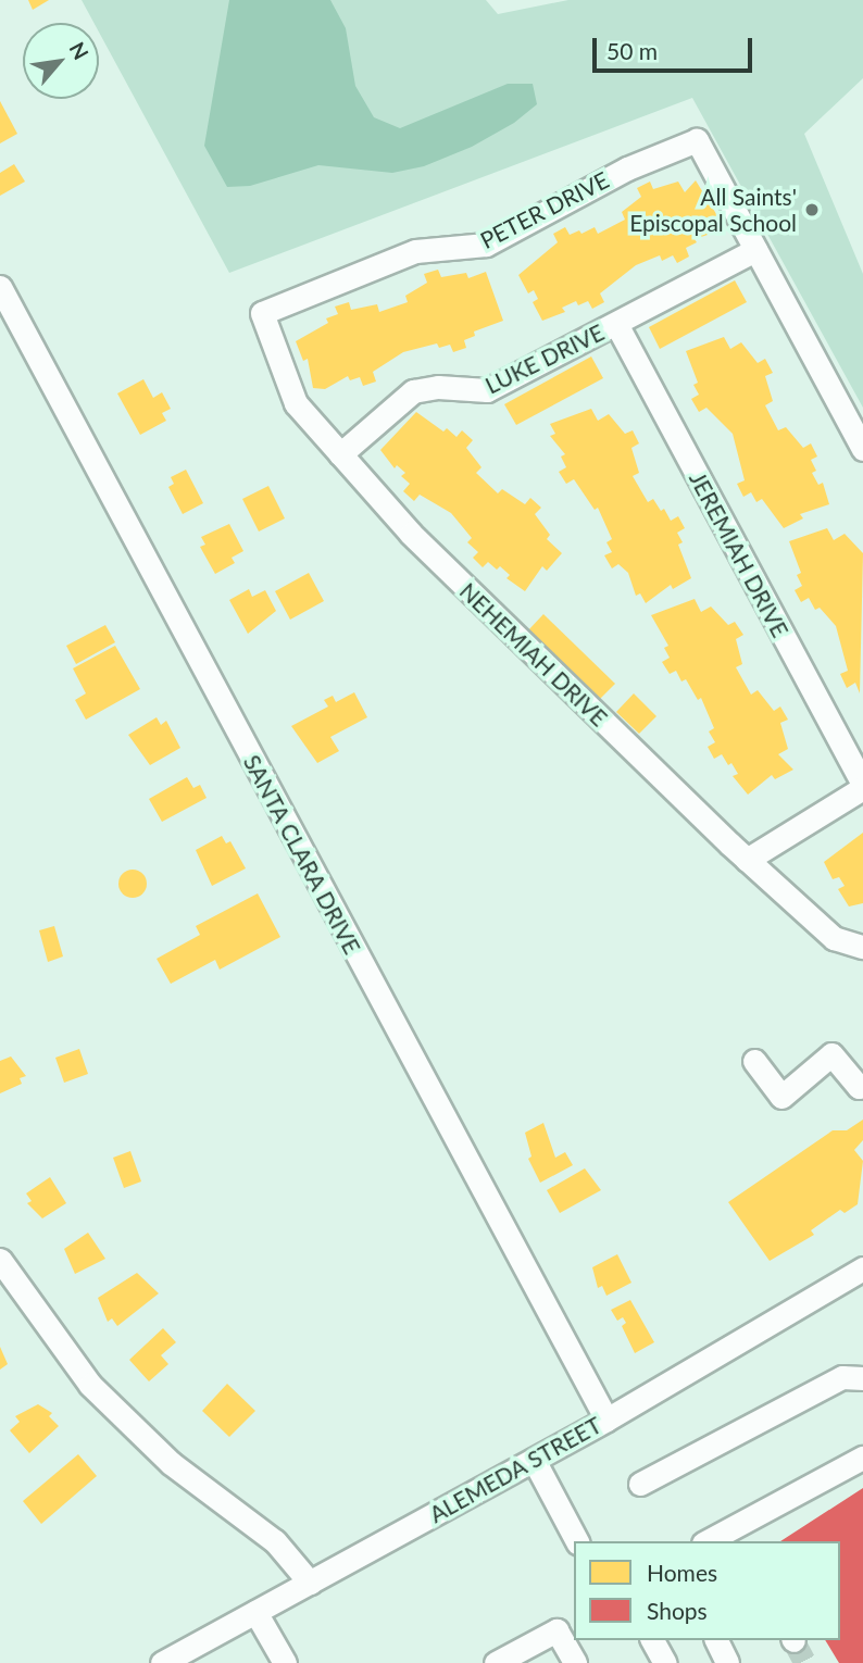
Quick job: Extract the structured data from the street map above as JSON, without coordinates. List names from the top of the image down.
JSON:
{
  "streets": {
    "street": [
      "PETER DRIVE",
      "LUKE DRIVE",
      "JEREMIAH DRIVE",
      "NEHEMIAH DRIVE",
      "SANTA CLARA DRIVE",
      "ALEMEDA STREET"
    ]
  },
  "crossings": [
    ["PETER DRIVE", "LUKE DRIVE"],
    ["PETER DRIVE", "NEHEMIAH DRIVE"],
    ["LUKE DRIVE", "JEREMIAH DRIVE"],
    ["LUKE DRIVE", "NEHEMIAH DRIVE"],
    ["SANTA CLARA DRIVE", "ALEMEDA STREET"]
  ],
  "places": ["All Saints' Episcopal School"],
  "legend": ["Homes", "Shops"],
  "scale_bar": "50 m",
  "north": "top right"
}
